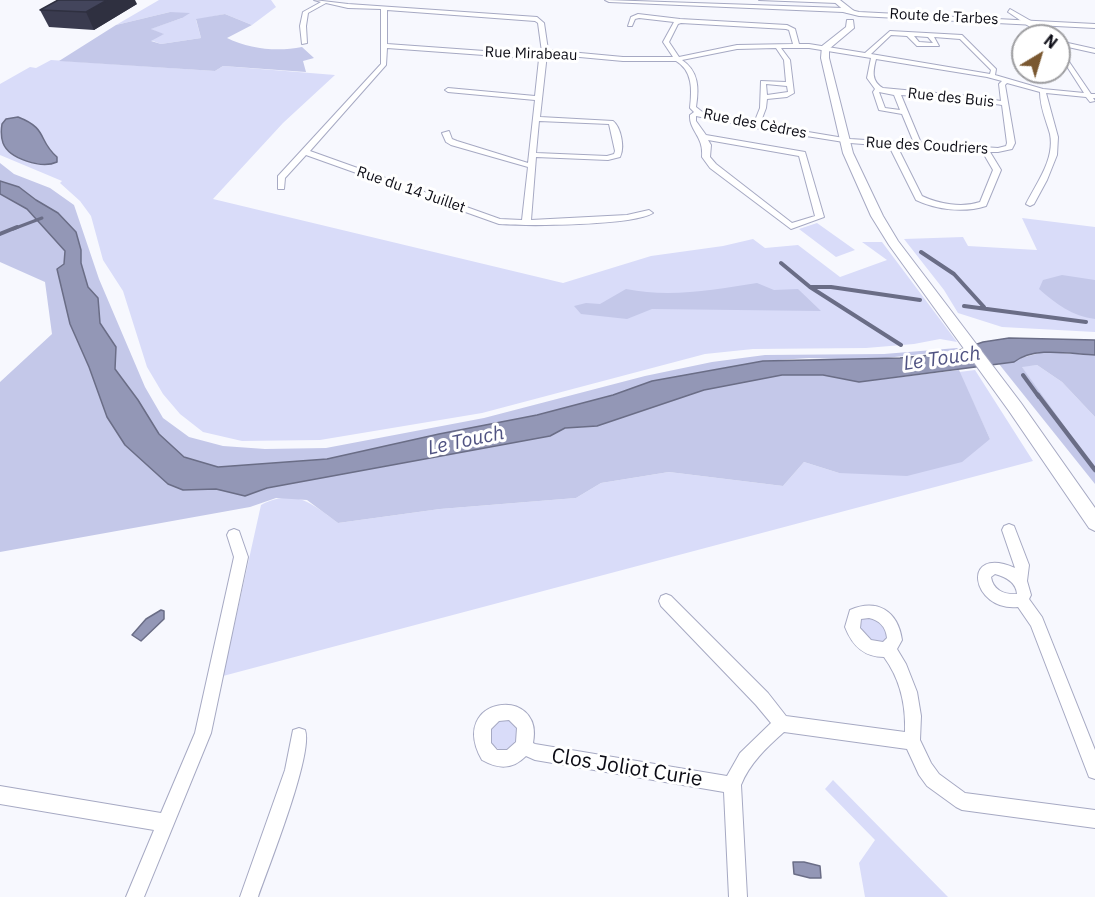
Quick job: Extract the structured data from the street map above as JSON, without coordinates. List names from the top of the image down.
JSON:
{
  "streets": {
    "main road": ["Route de Tarbes"],
    "street": [
      "Rue Mirabeau",
      "Rue des Buis",
      "Rue des Cèdres",
      "Rue des Coudriers",
      "Rue du 14 Juillet",
      "Clos Joliot Curie"
    ]
  },
  "crossings": [
    ["Rue Mirabeau", "Rue des Cèdres"],
    ["Rue des Buis", "Rue des Coudriers"],
    ["Rue des Cèdres", "Rue des Coudriers"]
  ],
  "water": ["Le Touch"],
  "north": "top right"
}
